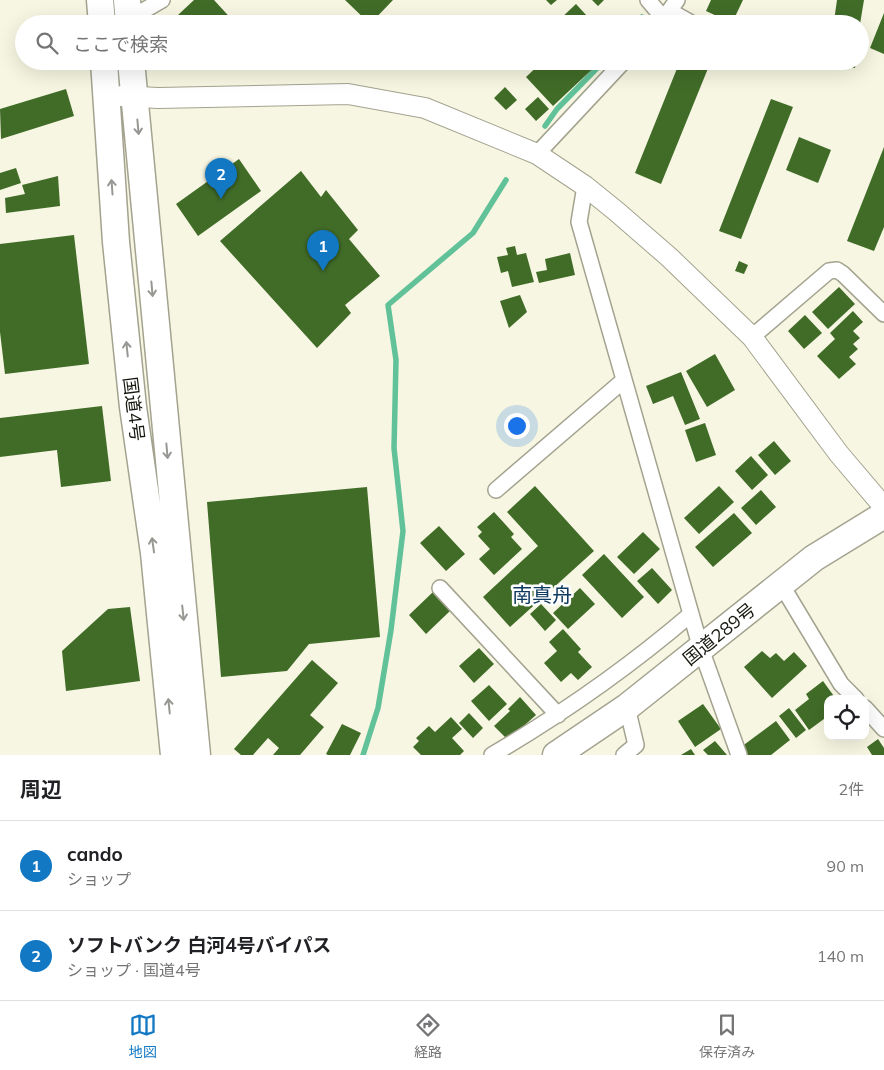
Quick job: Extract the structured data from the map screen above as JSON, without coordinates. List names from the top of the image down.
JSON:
{
  "streets": {
    "highway": ["国道4号", "国道289号"]
  },
  "districts": ["南真舟"],
  "page": {
    "search": "ここで検索",
    "pins": ["2", "1"],
    "heading": ["周辺", "2件"],
    "list": [
      {
        "mark": "1",
        "name": "cando",
        "note": "ショップ",
        "value": "90 m"
      },
      {
        "mark": "2",
        "name": "ソフトバンク 白河4号バイパス",
        "note": "ショップ · 国道4号",
        "value": "140 m"
      }
    ],
    "nav": ["地図", "経路", "保存済み"]
  }
}
